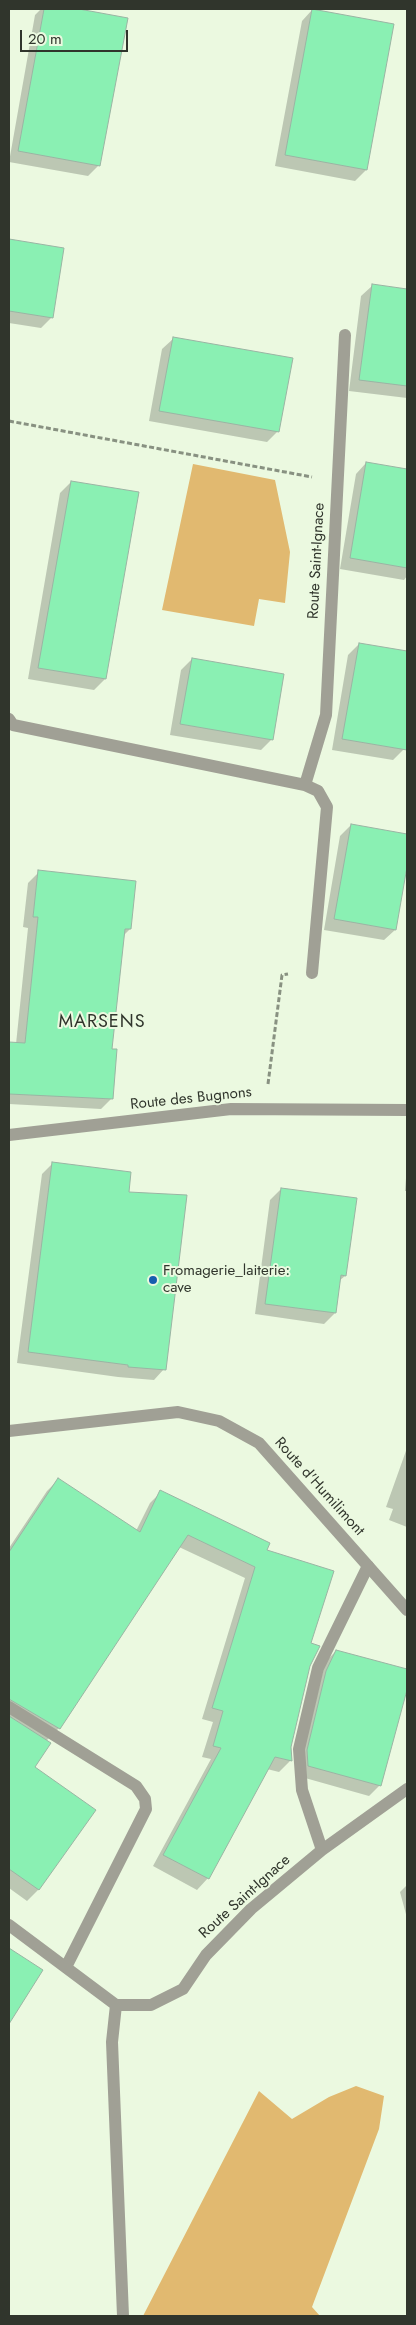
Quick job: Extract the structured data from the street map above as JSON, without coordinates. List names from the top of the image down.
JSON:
{
  "streets": {
    "street": ["Route Saint-Ignace", "Route des Bugnons", "Route d'Humilimont"]
  },
  "districts": ["MARSENS"],
  "places": ["Fromagerie_laiterie: cave"],
  "scale_bar": "20 m"
}
